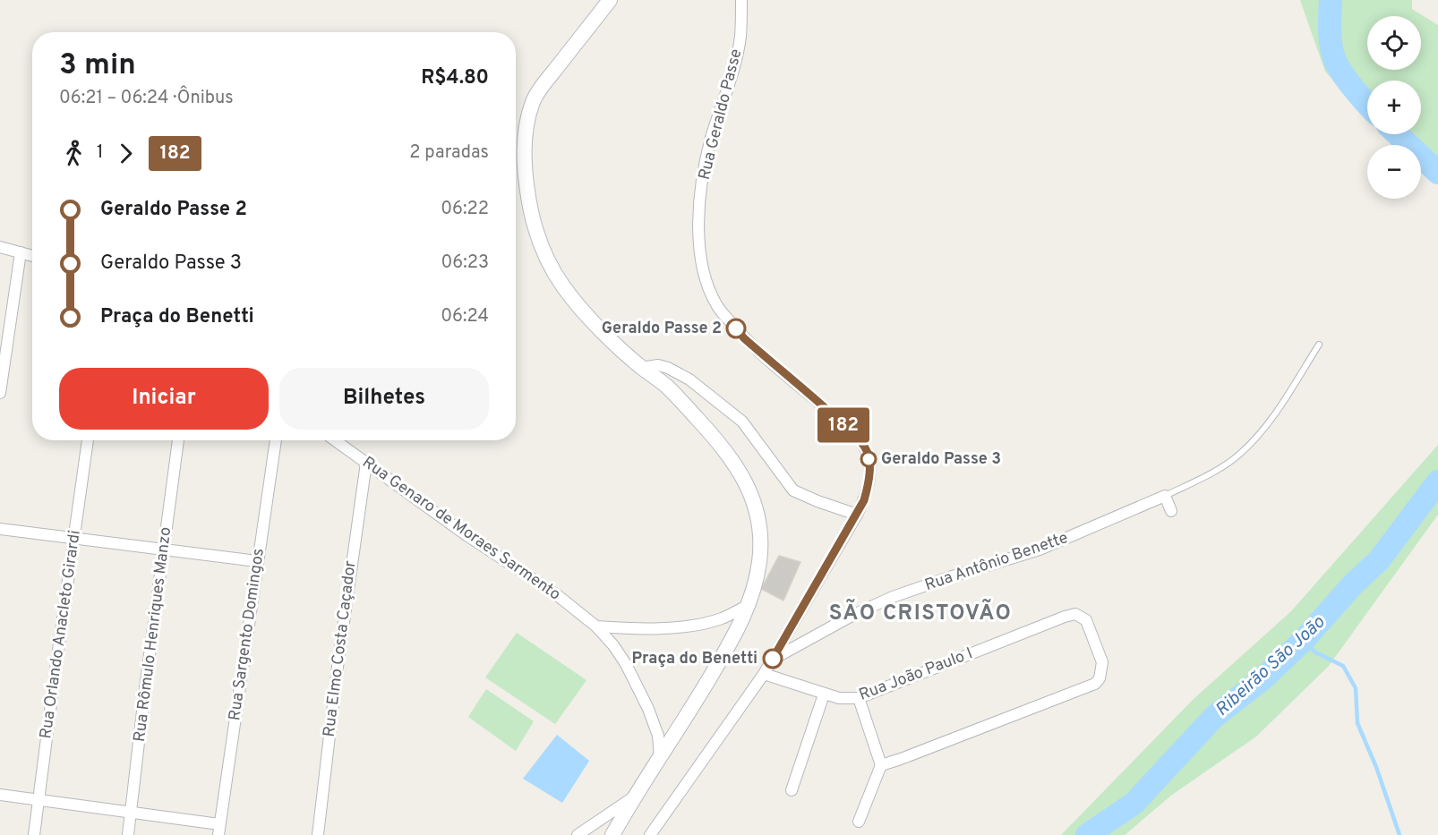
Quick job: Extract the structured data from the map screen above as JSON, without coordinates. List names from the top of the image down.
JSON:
{
  "streets": {
    "street": [
      "Rua Geraldo Passe",
      "Rua Genaro de Moraes Sarmento",
      "Rua Antônio Benette",
      "Rua Orlando Anacleto Girardi",
      "Rua Rômulo Henriques Manzo",
      "Rua Sargento Domingos",
      "Rua Elmo Costa Caçador",
      "Rua João Paulo I"
    ]
  },
  "crossings": [
    ["Rua Geraldo Passe", "Rua Antônio Benette"],
    ["Rua Geraldo Passe", "Rua João Paulo I"],
    ["Rua Genaro de Moraes Sarmento", "Rua Elmo Costa Caçador"]
  ],
  "districts": ["SÃO CRISTOVÃO"],
  "water": ["Ribeirão São João"],
  "places": ["Geraldo Passe 2", "Geraldo Passe 3", "Praça do Benetti"],
  "lines": ["bus line 182"],
  "page": {
    "on_map": "182",
    "map_buttons": ["+", "−"],
    "heading": ["3 min", "06:21 – 06:24 · Ônibus", "R$4.80"],
    "legs": ["1", "182", "2 paradas"],
    "list": [
      {
        "name": "Geraldo Passe 2",
        "value": "06:22"
      },
      {
        "name": "Geraldo Passe 3",
        "value": "06:23"
      },
      {
        "name": "Praça do Benetti",
        "value": "06:24"
      }
    ],
    "buttons": ["Iniciar", "Bilhetes"]
  }
}
